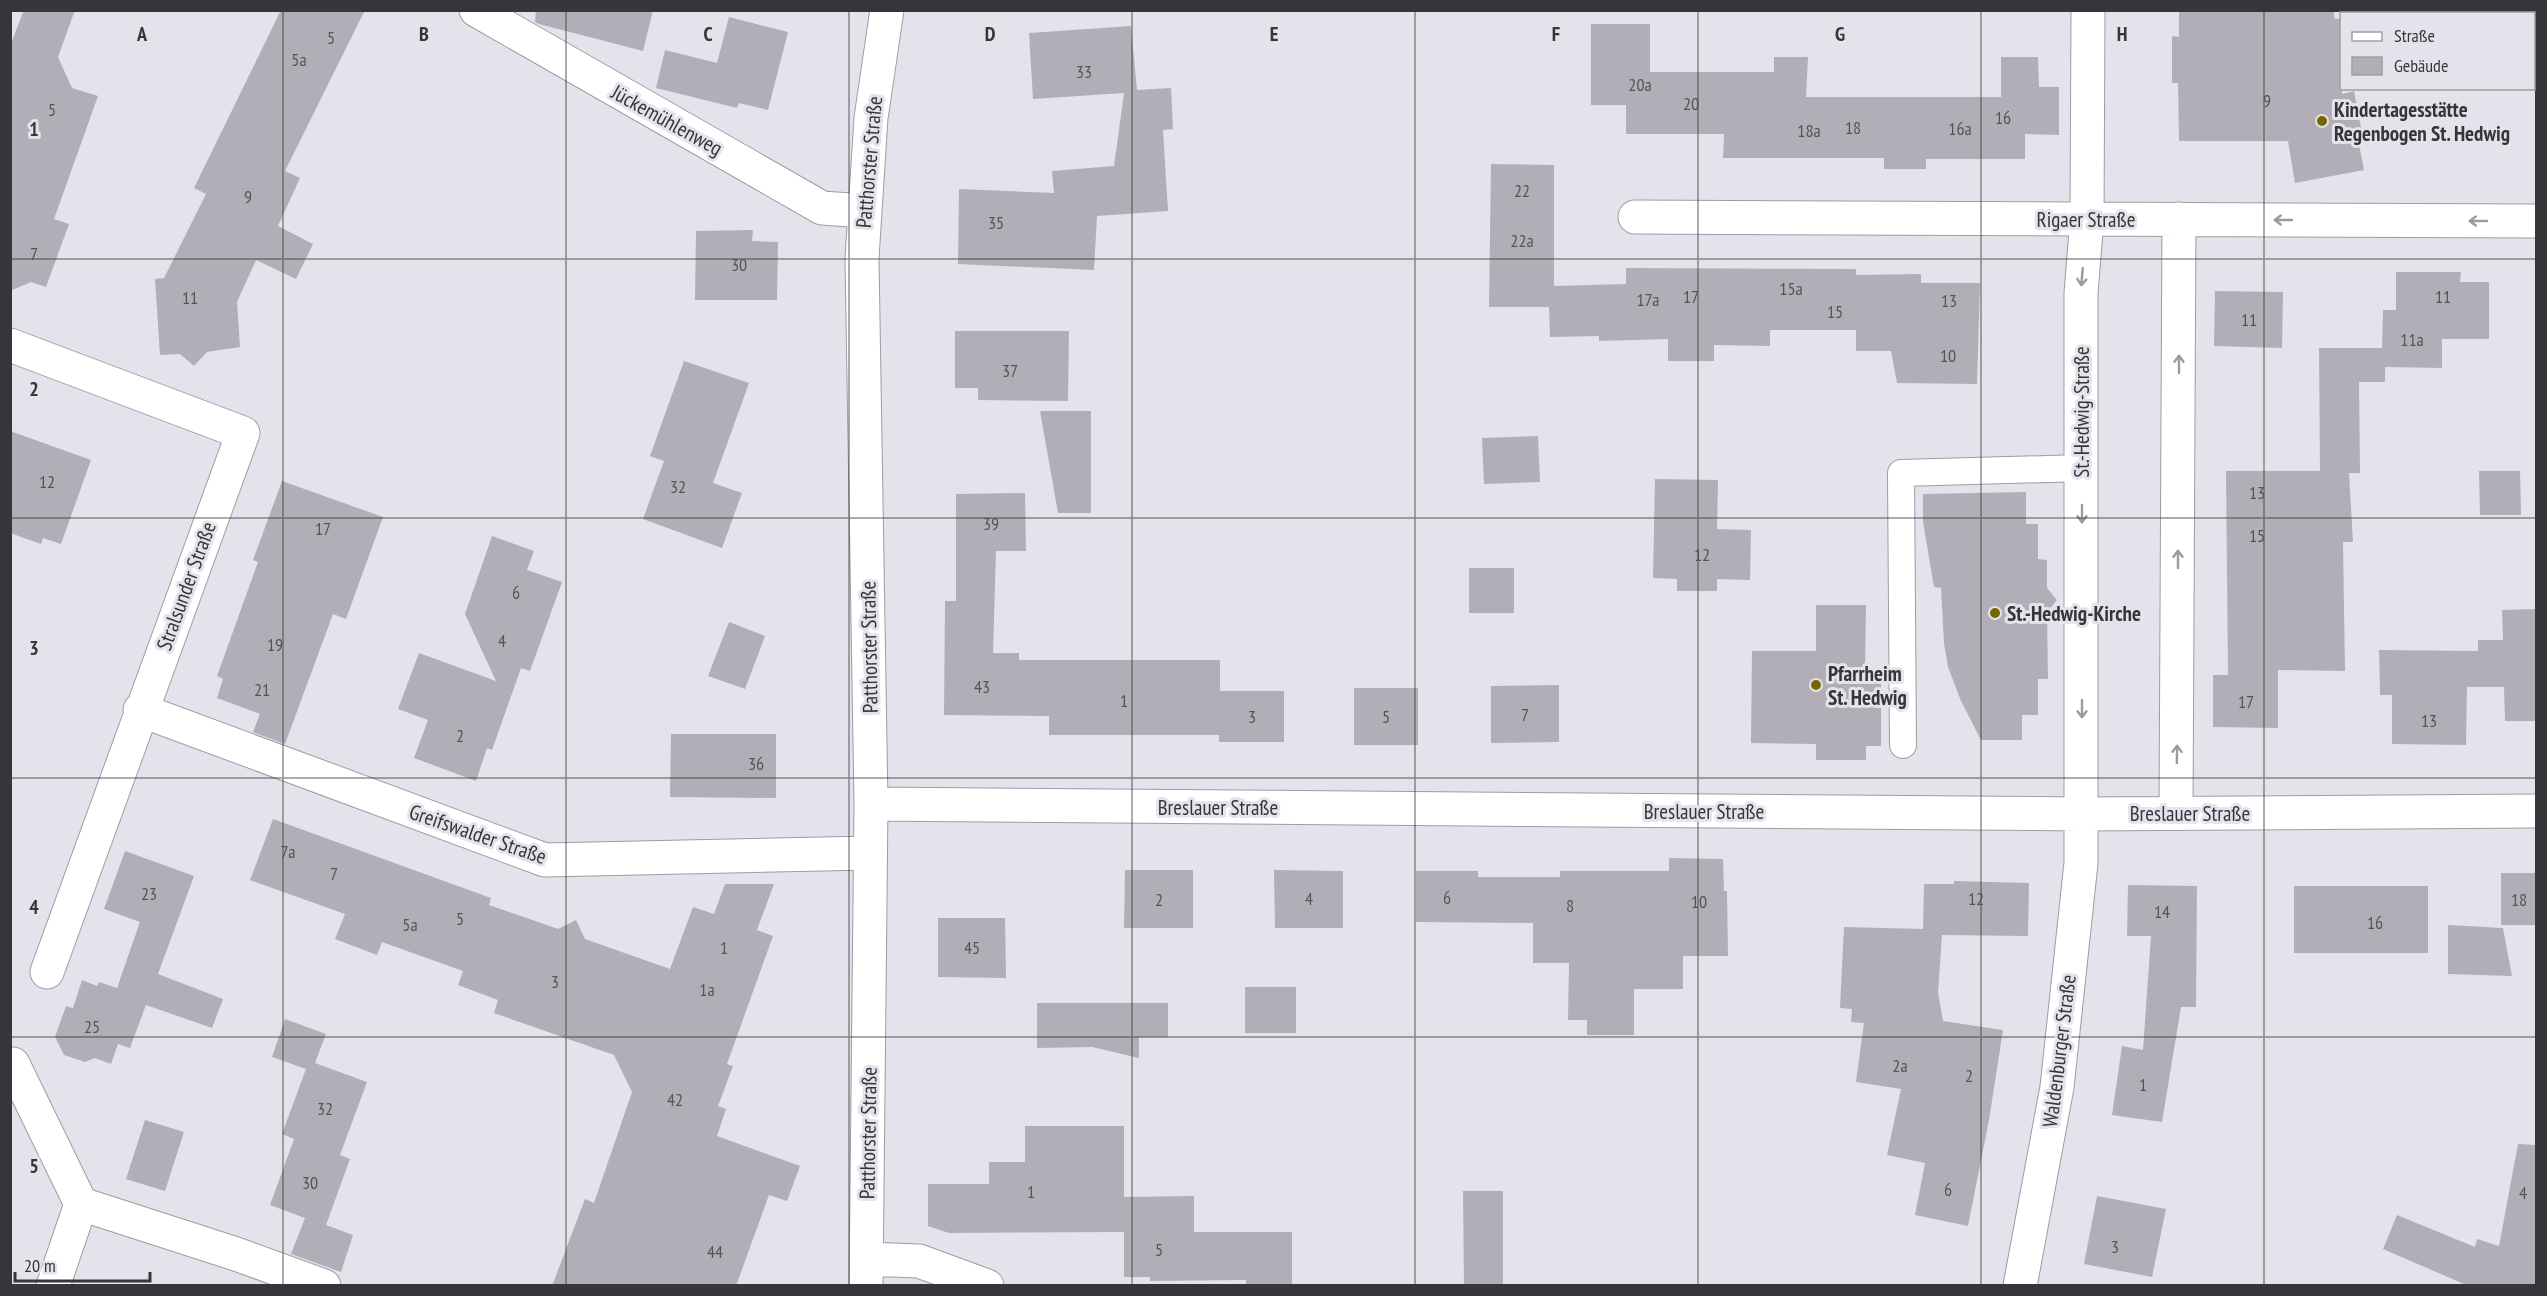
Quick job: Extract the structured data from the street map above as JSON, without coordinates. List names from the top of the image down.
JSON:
{
  "streets": {
    "street": [
      "Jückemühlenweg",
      "Patthorster Straße",
      "Rigaer Straße",
      "St.-Hedwig-Straße",
      "Stralsunder Straße",
      "Breslauer Straße",
      "Greifswalder Straße",
      "Waldenburger Straße"
    ]
  },
  "crossings": [
    ["Jückemühlenweg", "Patthorster Straße"],
    ["Patthorster Straße", "Breslauer Straße"],
    ["Patthorster Straße", "Greifswalder Straße"],
    ["Rigaer Straße", "St.-Hedwig-Straße"],
    ["St.-Hedwig-Straße", "Breslauer Straße"],
    ["St.-Hedwig-Straße", "Waldenburger Straße"],
    ["Stralsunder Straße", "Greifswalder Straße"],
    ["Breslauer Straße", "Waldenburger Straße"]
  ],
  "one_way": ["Rigaer Straße"],
  "places": ["Kindertagesstätte Regenbogen St. Hedwig", "St.-Hedwig-Kirche", "Pfarrheim St. Hedwig"],
  "house_numbers": [
    "5",
    "5a",
    "33",
    "20a",
    "9",
    "20",
    "5",
    "16",
    "18",
    "16a",
    "18a",
    "22",
    "9",
    "35",
    "22a",
    "7",
    "30",
    "15a",
    "17",
    "11",
    "11",
    "17a",
    "13",
    "15",
    "11",
    "11a",
    "10",
    "37",
    "12",
    "32",
    "13",
    "39",
    "17",
    "15",
    "12",
    "6",
    "4",
    "19",
    "43",
    "21",
    "1",
    "17",
    "7",
    "3",
    "5",
    "13",
    "2",
    "36",
    "7a",
    "7",
    "23",
    "6",
    "4",
    "12",
    "2",
    "18",
    "10",
    "8",
    "14",
    "5",
    "16",
    "5a",
    "1",
    "45",
    "3",
    "1a",
    "25",
    "2a",
    "2",
    "1",
    "42",
    "32",
    "30",
    "6",
    "1",
    "4",
    "3",
    "5",
    "44"
  ],
  "legend": ["Straße", "Gebäude"],
  "scale_bar": "20 m",
  "grid": {
    "columns": [
      "A",
      "B",
      "C",
      "D",
      "E",
      "F",
      "G",
      "H"
    ],
    "rows": [
      "1",
      "2",
      "3",
      "4",
      "5"
    ]
  }
}
